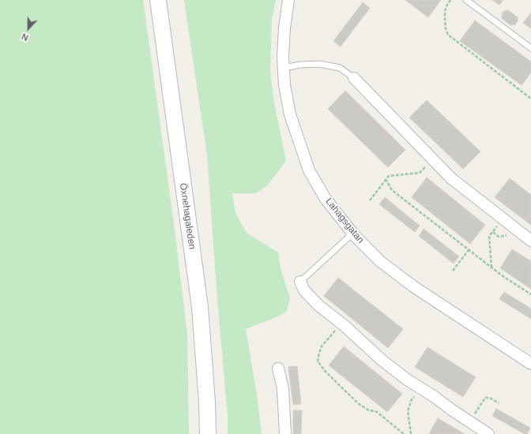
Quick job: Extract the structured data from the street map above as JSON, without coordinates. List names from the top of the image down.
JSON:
{
  "streets": {
    "street": ["Öxnehagaleden", "Lahagsgatan"]
  },
  "north": "bottom"
}
